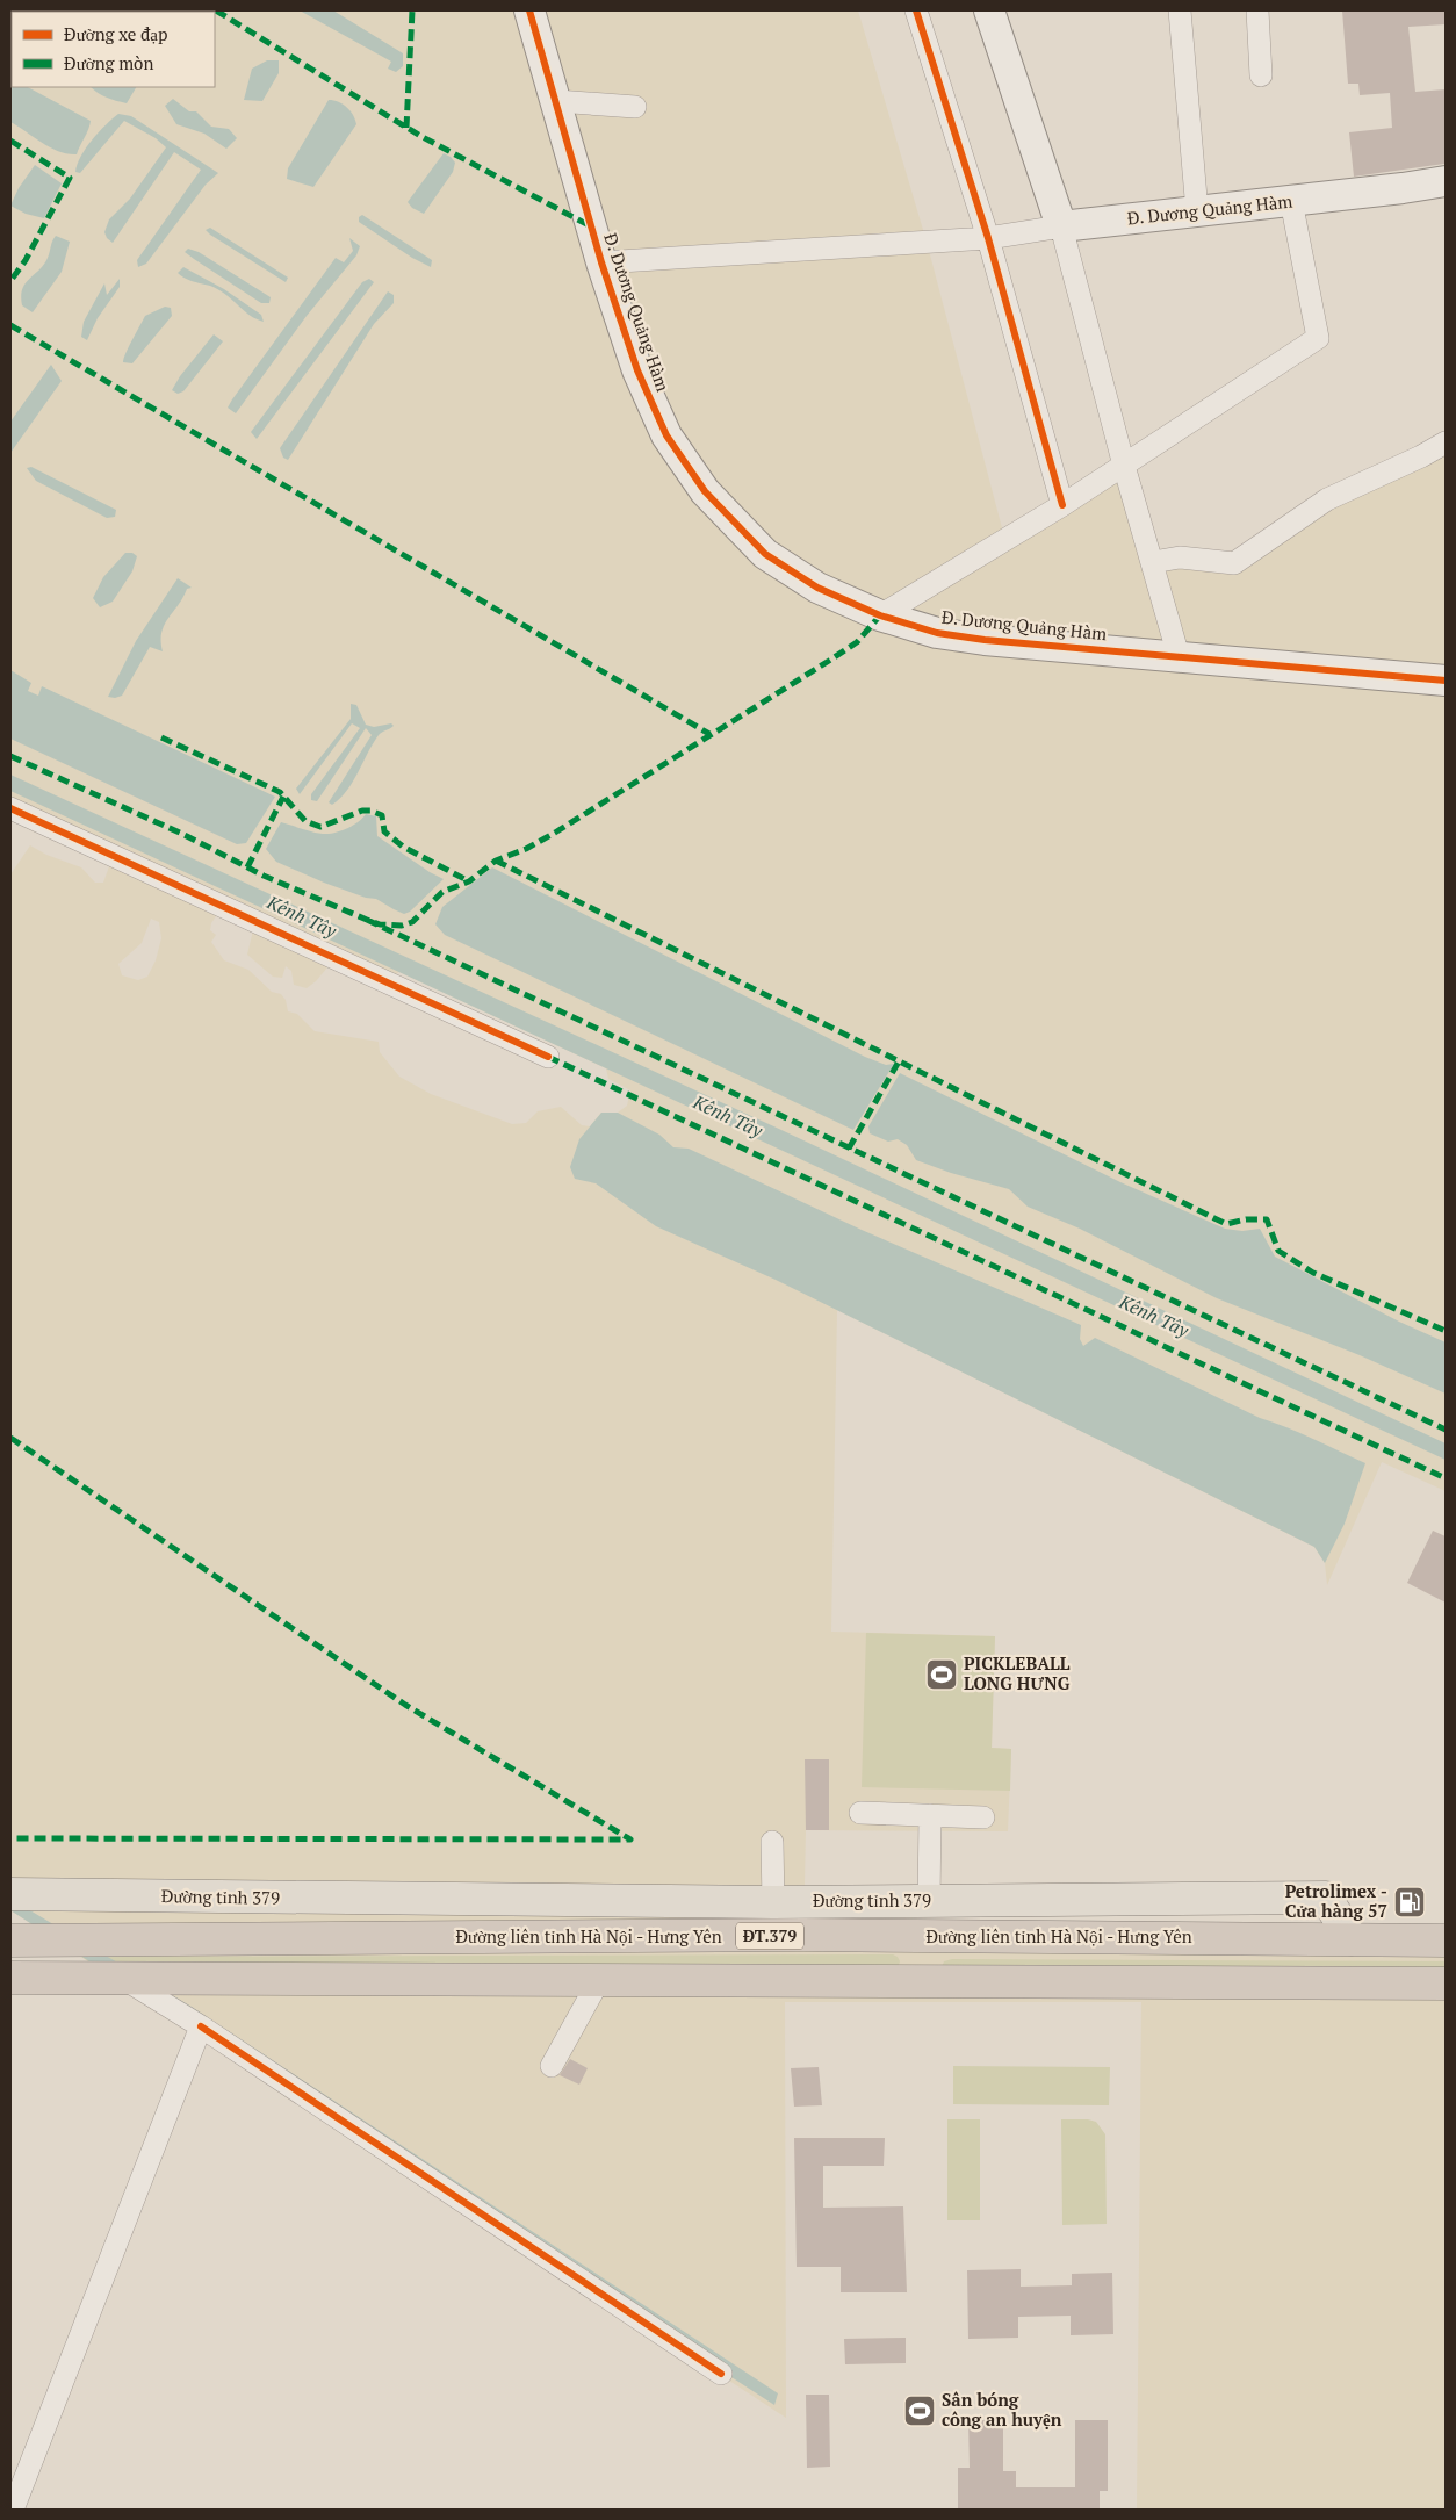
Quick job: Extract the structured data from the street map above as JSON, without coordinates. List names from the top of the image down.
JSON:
{
  "streets": {
    "highway": ["ĐT.379", "Đường liên tỉnh Hà Nội - Hưng Yên"],
    "main road": ["Đường tỉnh 379"],
    "street": ["Đ. Dương Quảng Hàm"]
  },
  "crossings": [
    ["Đường tỉnh 379", "Đường liên tỉnh Hà Nội - Hưng Yên"]
  ],
  "water": ["Kênh Tây"],
  "places": {
    "sports": ["PICKLEBALL LONG HƯNG", "Sân bóng công an huyện"],
    "fuel station": ["Petrolimex - Cửa hàng 57"]
  },
  "legend": ["Đường xe đạp", "Đường mòn"]
}
